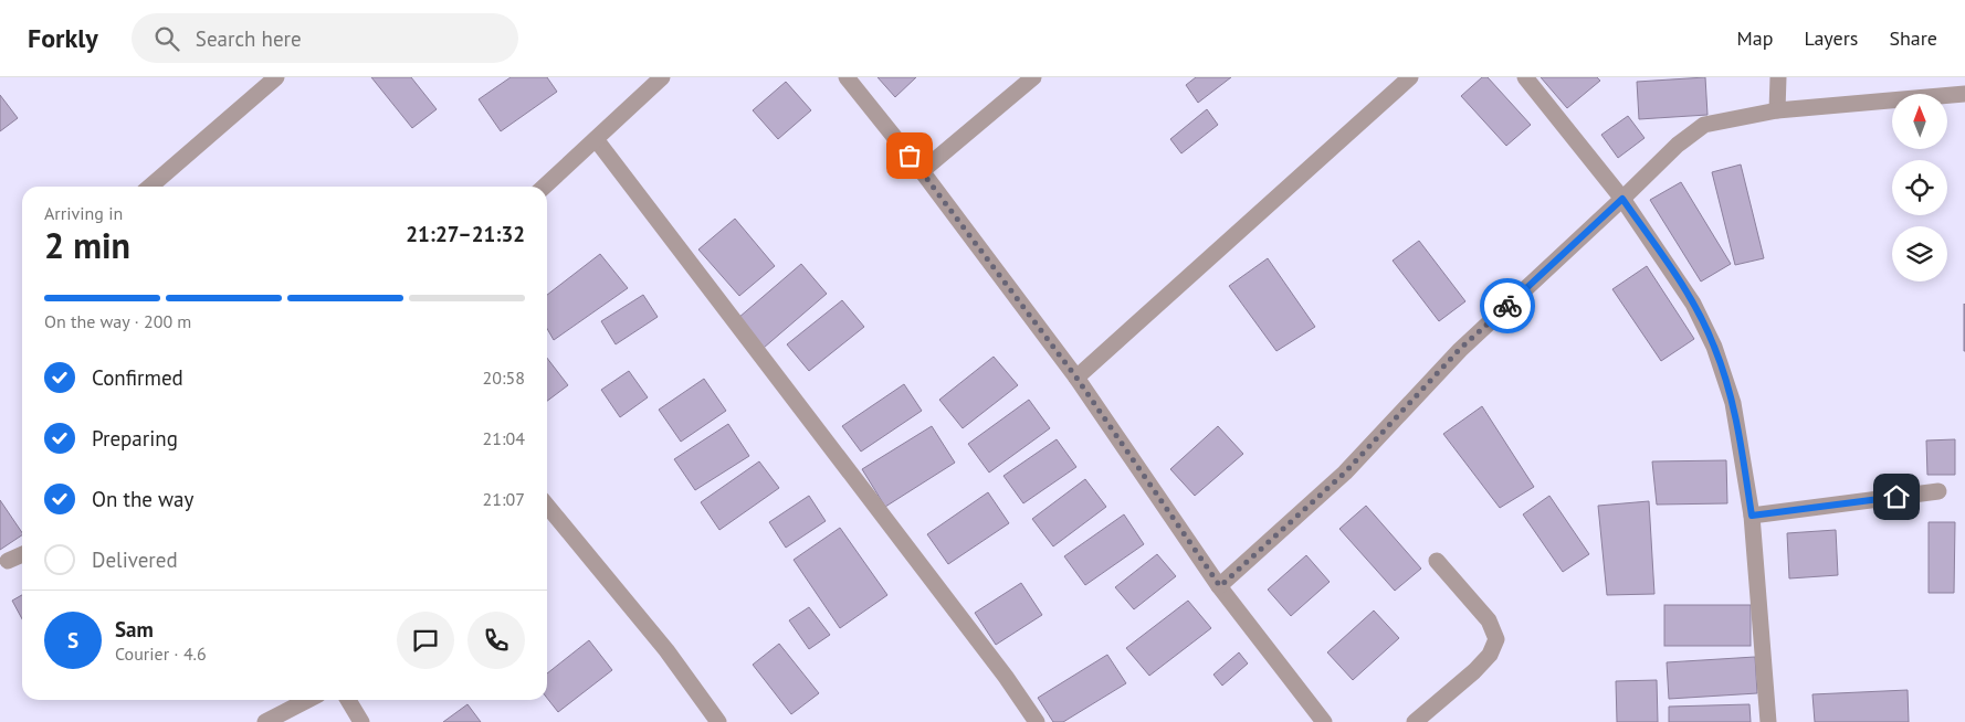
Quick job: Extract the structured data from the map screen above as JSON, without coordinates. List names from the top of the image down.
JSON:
{
  "north": "top",
  "page": {
    "header": "Forkly",
    "search": "Search here",
    "nav": ["Map", "Layers", "Share"],
    "heading": ["2 min", "Arriving in", "21:27–21:32"],
    "panel": ["Sam", "Courier · 4.6"],
    "bar": "On the way · 200 m",
    "list": [
      ["Confirmed", "20:58"],
      ["Preparing", "21:04"],
      ["On the way", "21:07"],
      "Delivered"
    ],
    "round": "S"
  }
}
